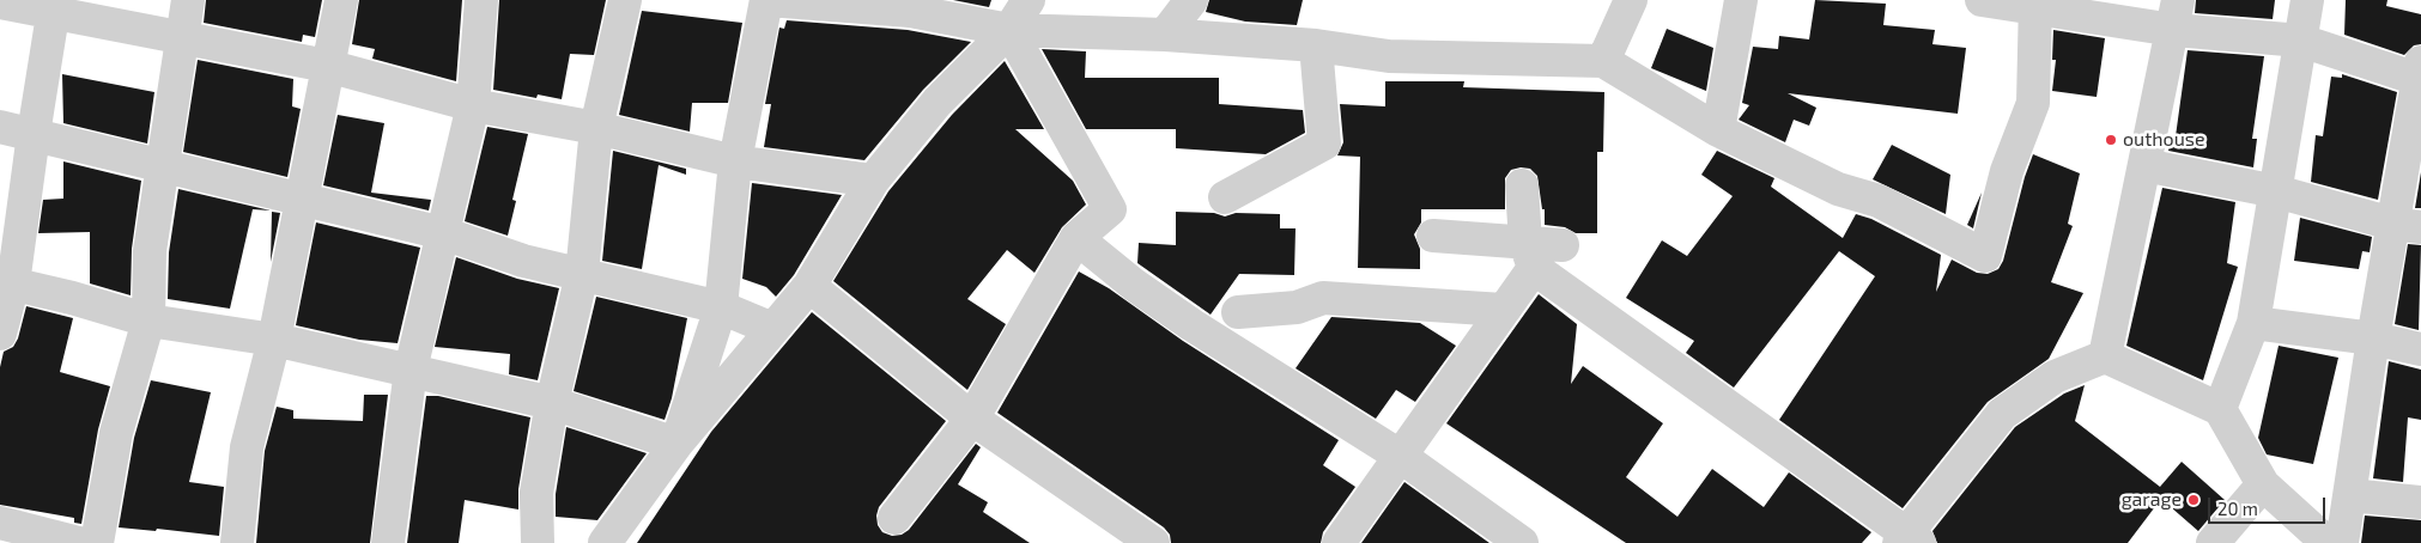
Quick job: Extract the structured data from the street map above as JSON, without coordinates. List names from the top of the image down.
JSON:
{
  "places": ["outhouse", "garage"],
  "scale_bar": "20 m"
}
